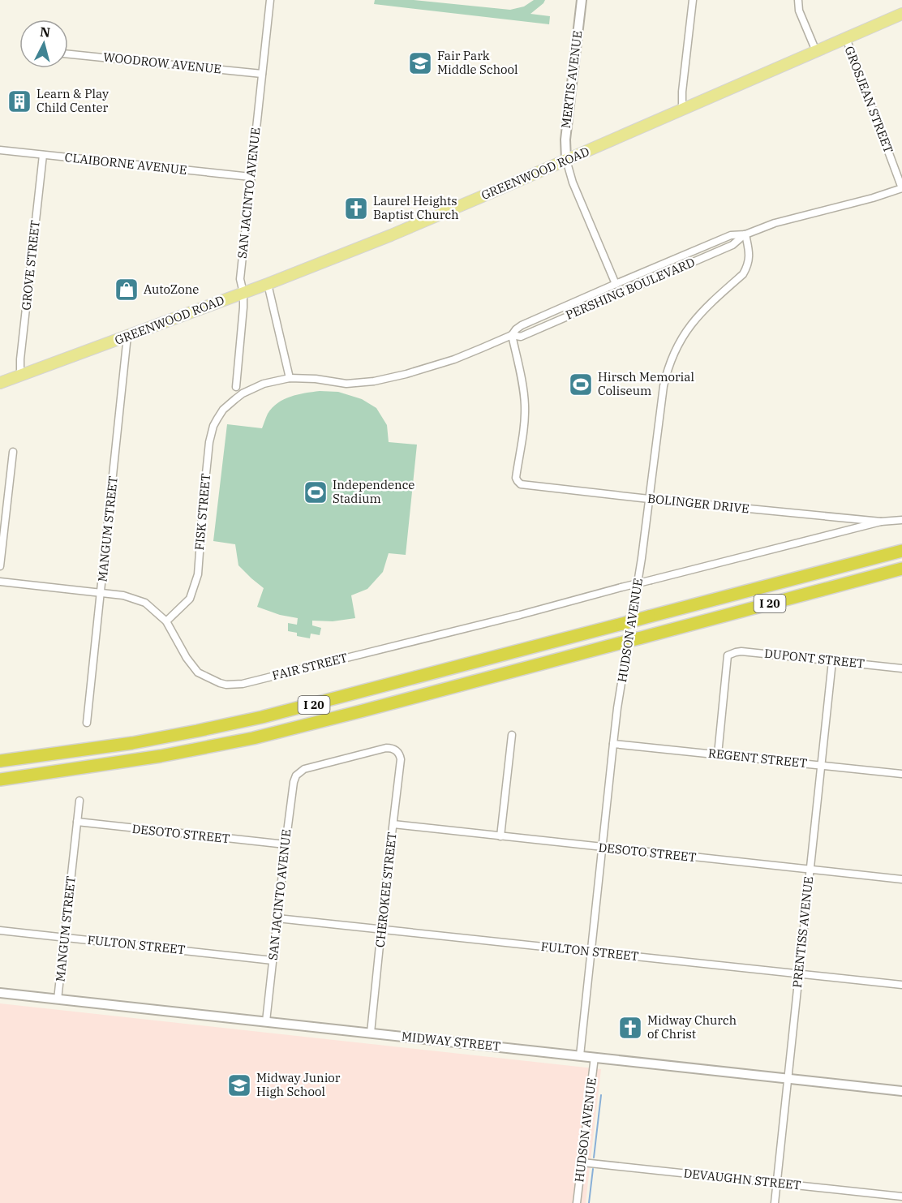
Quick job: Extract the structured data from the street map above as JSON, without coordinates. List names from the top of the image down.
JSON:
{
  "streets": {
    "highway": ["I 20"],
    "main road": ["GREENWOOD ROAD"],
    "street": [
      "WOODROW AVENUE",
      "MERTIS AVENUE",
      "GROSJEAN STREET",
      "CLAIBORNE AVENUE",
      "SAN JACINTO AVENUE",
      "GROVE STREET",
      "PERSHING BOULEVARD",
      "BOLINGER DRIVE",
      "FISK STREET",
      "MANGUM STREET",
      "HUDSON AVENUE",
      "DUPONT STREET",
      "FAIR STREET",
      "REGENT STREET",
      "DESOTO STREET",
      "CHEROKEE STREET",
      "PRENTISS AVENUE",
      "FULTON STREET",
      "MIDWAY STREET",
      "DEVAUGHN STREET"
    ]
  },
  "crossings": [
    ["WOODROW AVENUE", "SAN JACINTO AVENUE"],
    ["MERTIS AVENUE", "GREENWOOD ROAD"],
    ["GROSJEAN STREET", "GREENWOOD ROAD"],
    ["GROSJEAN STREET", "PERSHING BOULEVARD"],
    ["CLAIBORNE AVENUE", "SAN JACINTO AVENUE"],
    ["CLAIBORNE AVENUE", "GROVE STREET"],
    ["GREENWOOD ROAD", "SAN JACINTO AVENUE"],
    ["GREENWOOD ROAD", "GROVE STREET"],
    ["GREENWOOD ROAD", "MANGUM STREET"],
    ["SAN JACINTO AVENUE", "DESOTO STREET"],
    ["SAN JACINTO AVENUE", "CHEROKEE STREET"],
    ["SAN JACINTO AVENUE", "FULTON STREET"],
    ["SAN JACINTO AVENUE", "MIDWAY STREET"],
    ["PERSHING BOULEVARD", "BOLINGER DRIVE"],
    ["PERSHING BOULEVARD", "FISK STREET"],
    ["PERSHING BOULEVARD", "HUDSON AVENUE"],
    ["BOLINGER DRIVE", "HUDSON AVENUE"],
    ["BOLINGER DRIVE", "FAIR STREET"],
    ["FISK STREET", "FAIR STREET"],
    ["MANGUM STREET", "FAIR STREET"],
    ["MANGUM STREET", "DESOTO STREET"],
    ["MANGUM STREET", "FULTON STREET"],
    ["MANGUM STREET", "MIDWAY STREET"],
    ["HUDSON AVENUE", "REGENT STREET"],
    ["HUDSON AVENUE", "DESOTO STREET"],
    ["HUDSON AVENUE", "FULTON STREET"],
    ["HUDSON AVENUE", "MIDWAY STREET"],
    ["HUDSON AVENUE", "DEVAUGHN STREET"],
    ["DUPONT STREET", "REGENT STREET"],
    ["DUPONT STREET", "PRENTISS AVENUE"],
    ["REGENT STREET", "PRENTISS AVENUE"],
    ["DESOTO STREET", "CHEROKEE STREET"],
    ["DESOTO STREET", "PRENTISS AVENUE"],
    ["CHEROKEE STREET", "FULTON STREET"],
    ["CHEROKEE STREET", "MIDWAY STREET"],
    ["PRENTISS AVENUE", "FULTON STREET"],
    ["PRENTISS AVENUE", "MIDWAY STREET"],
    ["PRENTISS AVENUE", "DEVAUGHN STREET"]
  ],
  "places": {
    "school or university": ["Fair Park Middle School", "Midway Junior High School"],
    "building": ["Learn & Play Child Center"],
    "church": ["Laurel Heights Baptist Church", "Midway Church of Christ"],
    "shop": ["AutoZone"],
    "sports": ["Hirsch Memorial Coliseum", "Independence Stadium"]
  },
  "north": "top"
}
